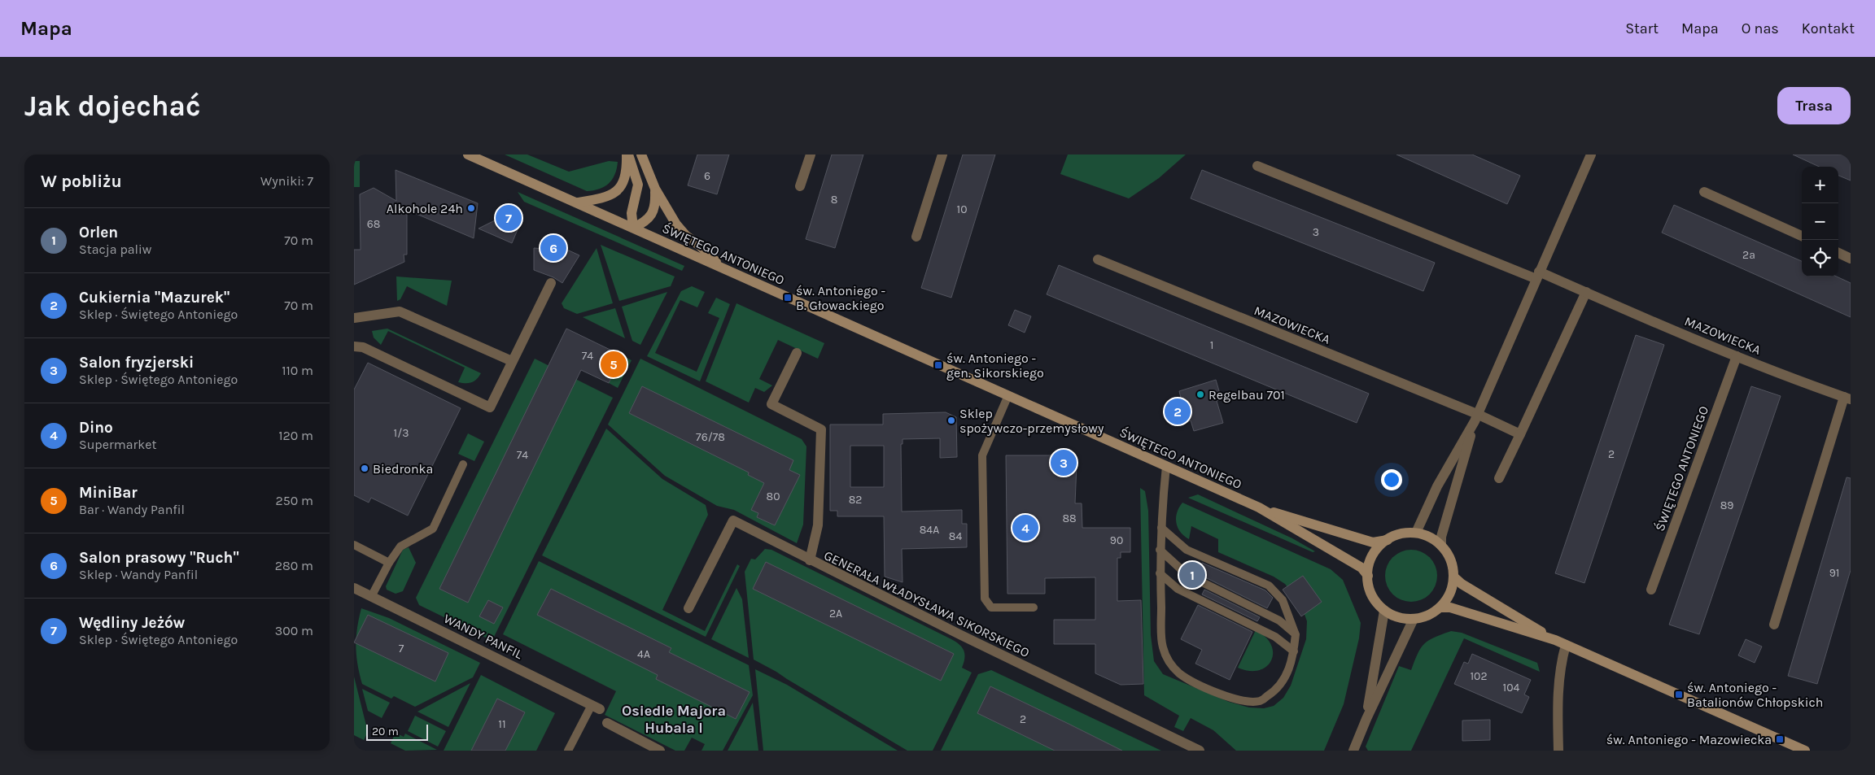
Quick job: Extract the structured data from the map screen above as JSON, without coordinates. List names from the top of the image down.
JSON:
{
  "streets": {
    "street": [
      "ŚWIĘTEGO ANTONIEGO",
      "MAZOWIECKA",
      "GENERAŁA WŁADYSŁAWA SIKORSKIEGO",
      "WANDY PANFIL"
    ]
  },
  "crossings": [
    ["ŚWIĘTEGO ANTONIEGO", "MAZOWIECKA"]
  ],
  "districts": ["Osiedle Majora Hubala I"],
  "places": {
    "other": [
      "Alkohole 24h",
      "Regelbau 701",
      "Sklep spożywczo-przemysłowy",
      "Biedronka"
    ],
    "transit": [
      "św. Antoniego - B. Głowackiego",
      "św. Antoniego - gen. Sikorskiego",
      "św. Antoniego - Batalionów Chłopskich",
      "św. Antoniego - Mazowiecka"
    ]
  },
  "house_numbers": [
    "6",
    "8",
    "10",
    "68",
    "3",
    "2a",
    "1",
    "74",
    "1/3",
    "76/78",
    "2",
    "74",
    "80",
    "82",
    "89",
    "88",
    "84A",
    "84",
    "90",
    "91",
    "2A",
    "7",
    "4A",
    "102",
    "104",
    "2",
    "11"
  ],
  "scale_bar": "20 m",
  "page": {
    "header": "Mapa",
    "nav": [
      "Start",
      "Mapa",
      "O nas",
      "Kontakt"
    ],
    "buttons": "Trasa",
    "title": "Jak dojechać",
    "heading": ["W pobliżu", "Wyniki: 7"],
    "map_buttons": ["+", "−"],
    "pins": [
      "7",
      "6",
      "5",
      "2",
      "3",
      "4",
      "1"
    ],
    "list": [
      {
        "mark": "1",
        "name": "Orlen",
        "note": "Stacja paliw",
        "value": "70 m"
      },
      {
        "mark": "2",
        "name": "Cukiernia \"Mazurek\"",
        "note": "Sklep · Świętego Antoniego",
        "value": "70 m"
      },
      {
        "mark": "3",
        "name": "Salon fryzjerski",
        "note": "Sklep · Świętego Antoniego",
        "value": "110 m"
      },
      {
        "mark": "4",
        "name": "Dino",
        "note": "Supermarket",
        "value": "120 m"
      },
      {
        "mark": "5",
        "name": "MiniBar",
        "note": "Bar · Wandy Panfil",
        "value": "250 m"
      },
      {
        "mark": "6",
        "name": "Salon prasowy \"Ruch\"",
        "note": "Sklep · Wandy Panfil",
        "value": "280 m"
      },
      {
        "mark": "7",
        "name": "Wędliny Jeżów",
        "note": "Sklep · Świętego Antoniego",
        "value": "300 m"
      }
    ],
    "scale": "20 m"
  }
}
